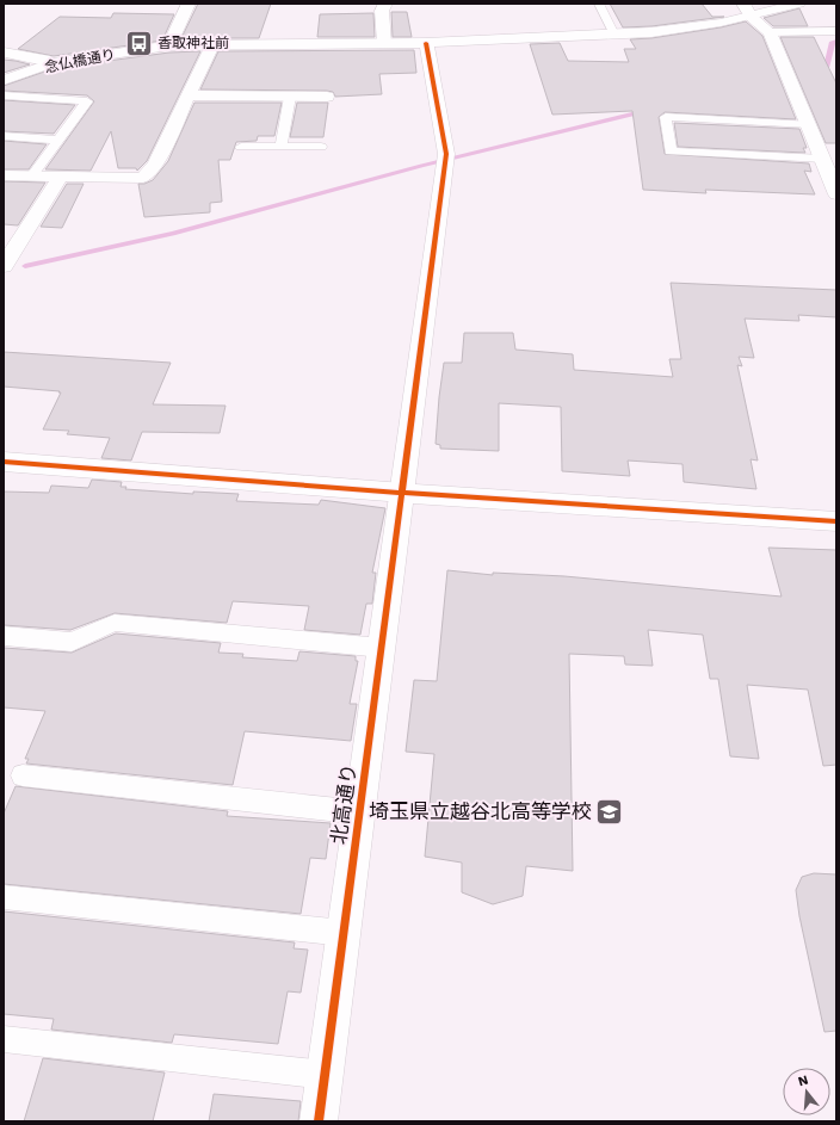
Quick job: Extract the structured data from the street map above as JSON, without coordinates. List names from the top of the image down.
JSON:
{
  "streets": {
    "street": ["念仏橋通り", "北高通り"]
  },
  "crossings": [
    ["念仏橋通り", "北高通り"]
  ],
  "places": {
    "bus stop": ["香取神社前"],
    "school or university": ["埼玉県立越谷北高等学校"]
  },
  "north": "top"
}
